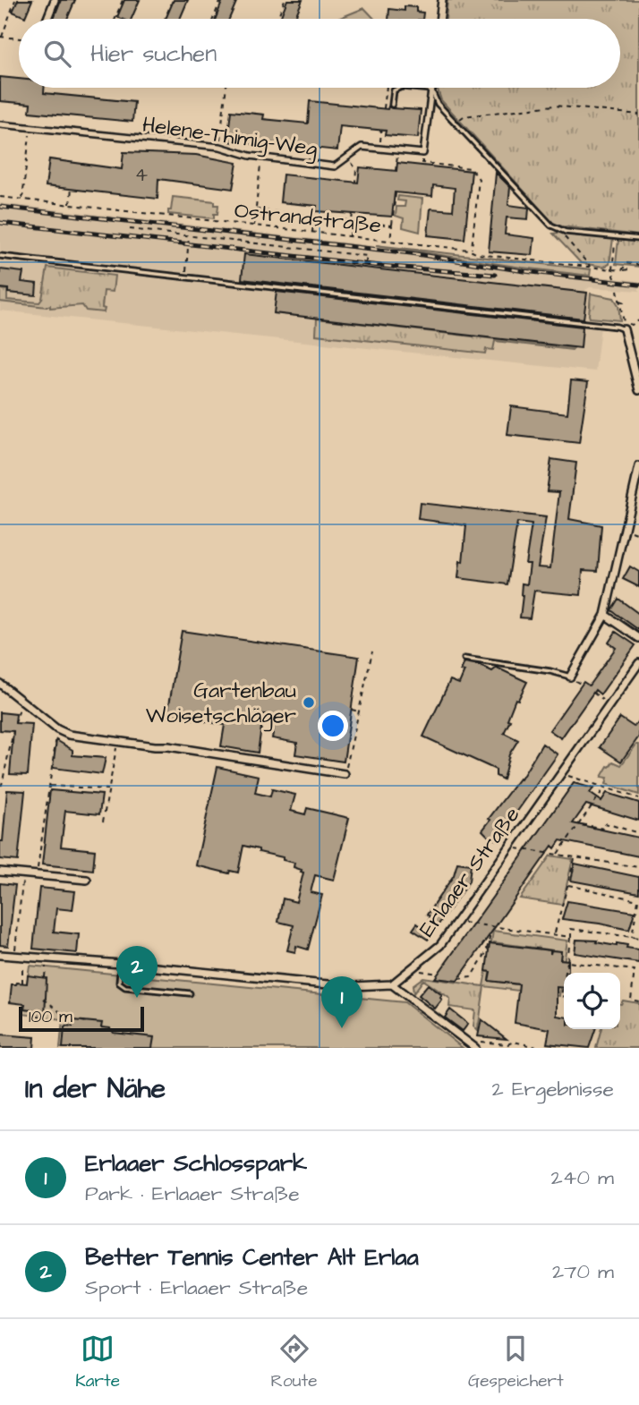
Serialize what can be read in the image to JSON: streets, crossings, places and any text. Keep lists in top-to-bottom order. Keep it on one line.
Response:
{"streets":{"street":["Helene-Thimig-Weg","Erlaaer Straße"],"path":["Ostrandstraße"]},"places":["Gartenbau Woisetschläger"],"house_numbers":["4"],"scale_bar":"100 m","page":{"search":"Hier suchen","pins":["2","1"],"scale":"100 m","heading":["In der Nähe","2 Ergebnisse"],"list":[{"mark":"1","name":"Erlaaer Schlosspark","note":"Park · Erlaaer Straße","value":"240 m"},{"mark":"2","name":"Better Tennis Center Alt Erlaa","note":"Sport · Erlaaer Straße","value":"270 m"}],"nav":["Karte","Route","Gespeichert"]}}
